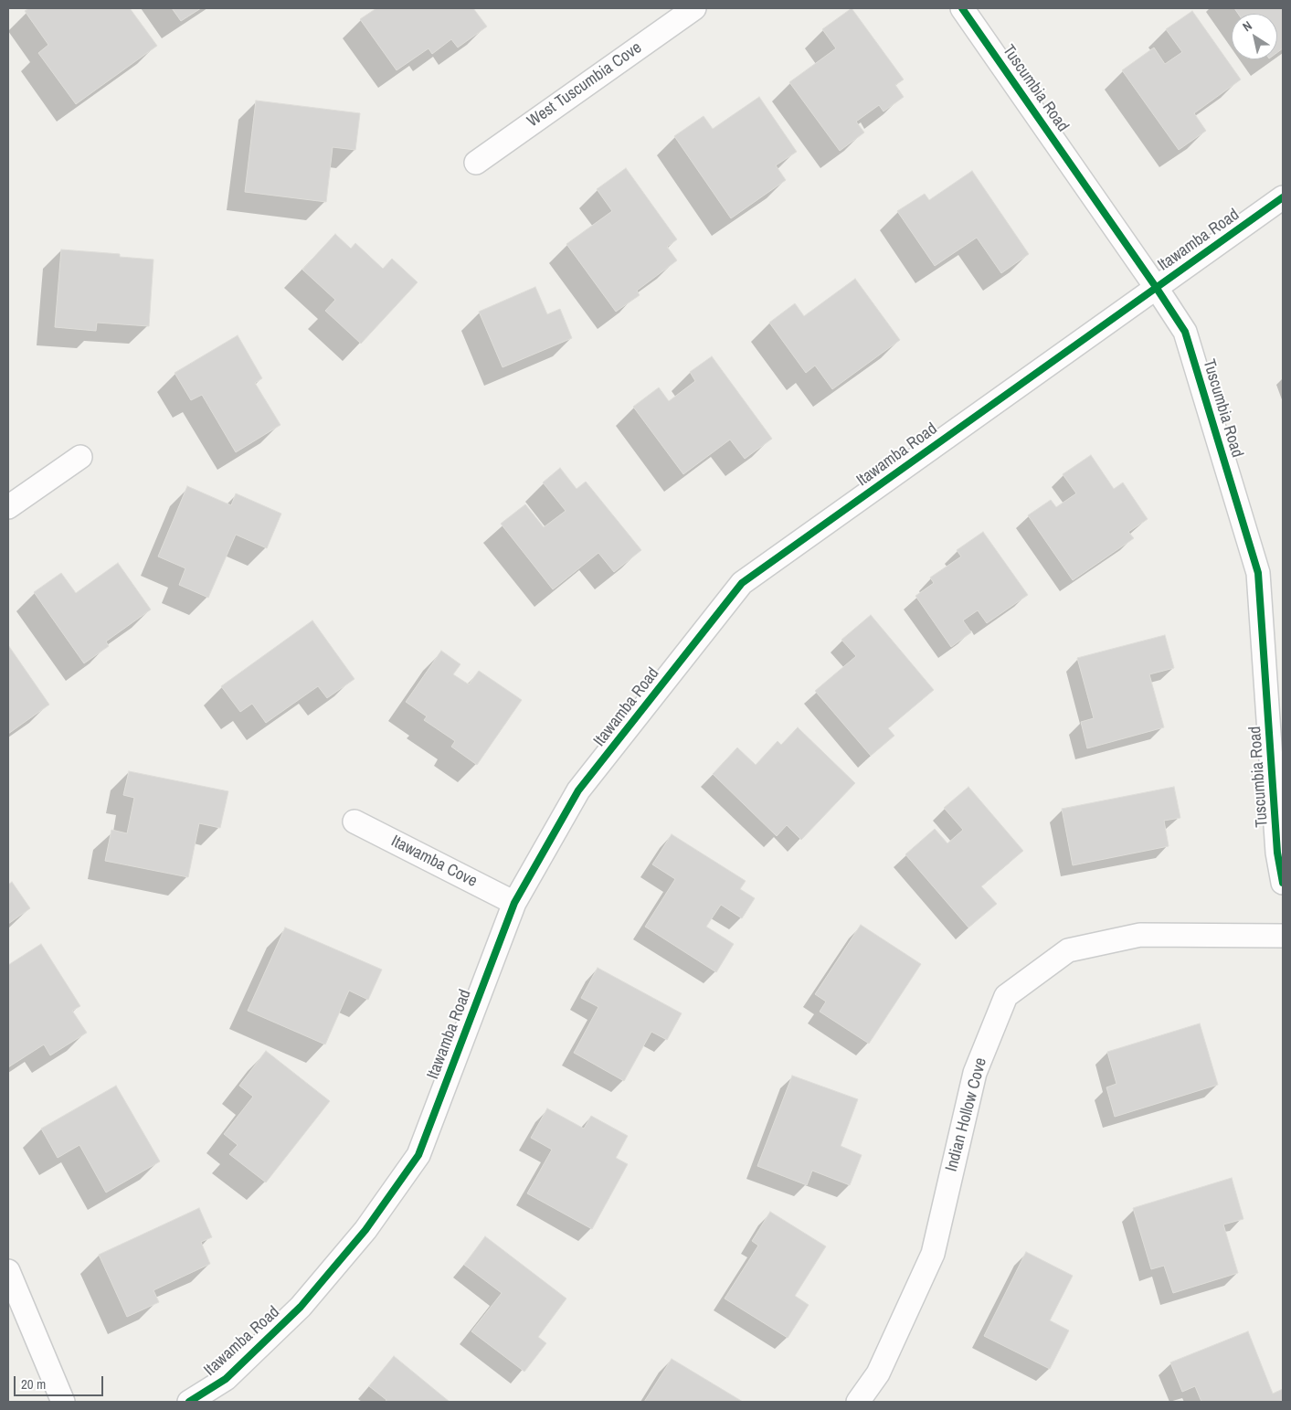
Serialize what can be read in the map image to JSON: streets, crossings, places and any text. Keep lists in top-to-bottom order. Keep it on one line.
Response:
{"streets":{"street":["West Tuscumbia Cove","Tuscumbia Road","Itawamba Road","Itawamba Cove","Indian Hollow Cove"]},"crossings":[["Tuscumbia Road","Itawamba Road"],["Itawamba Road","Itawamba Cove"]],"scale_bar":"20 m","north":"top left"}
